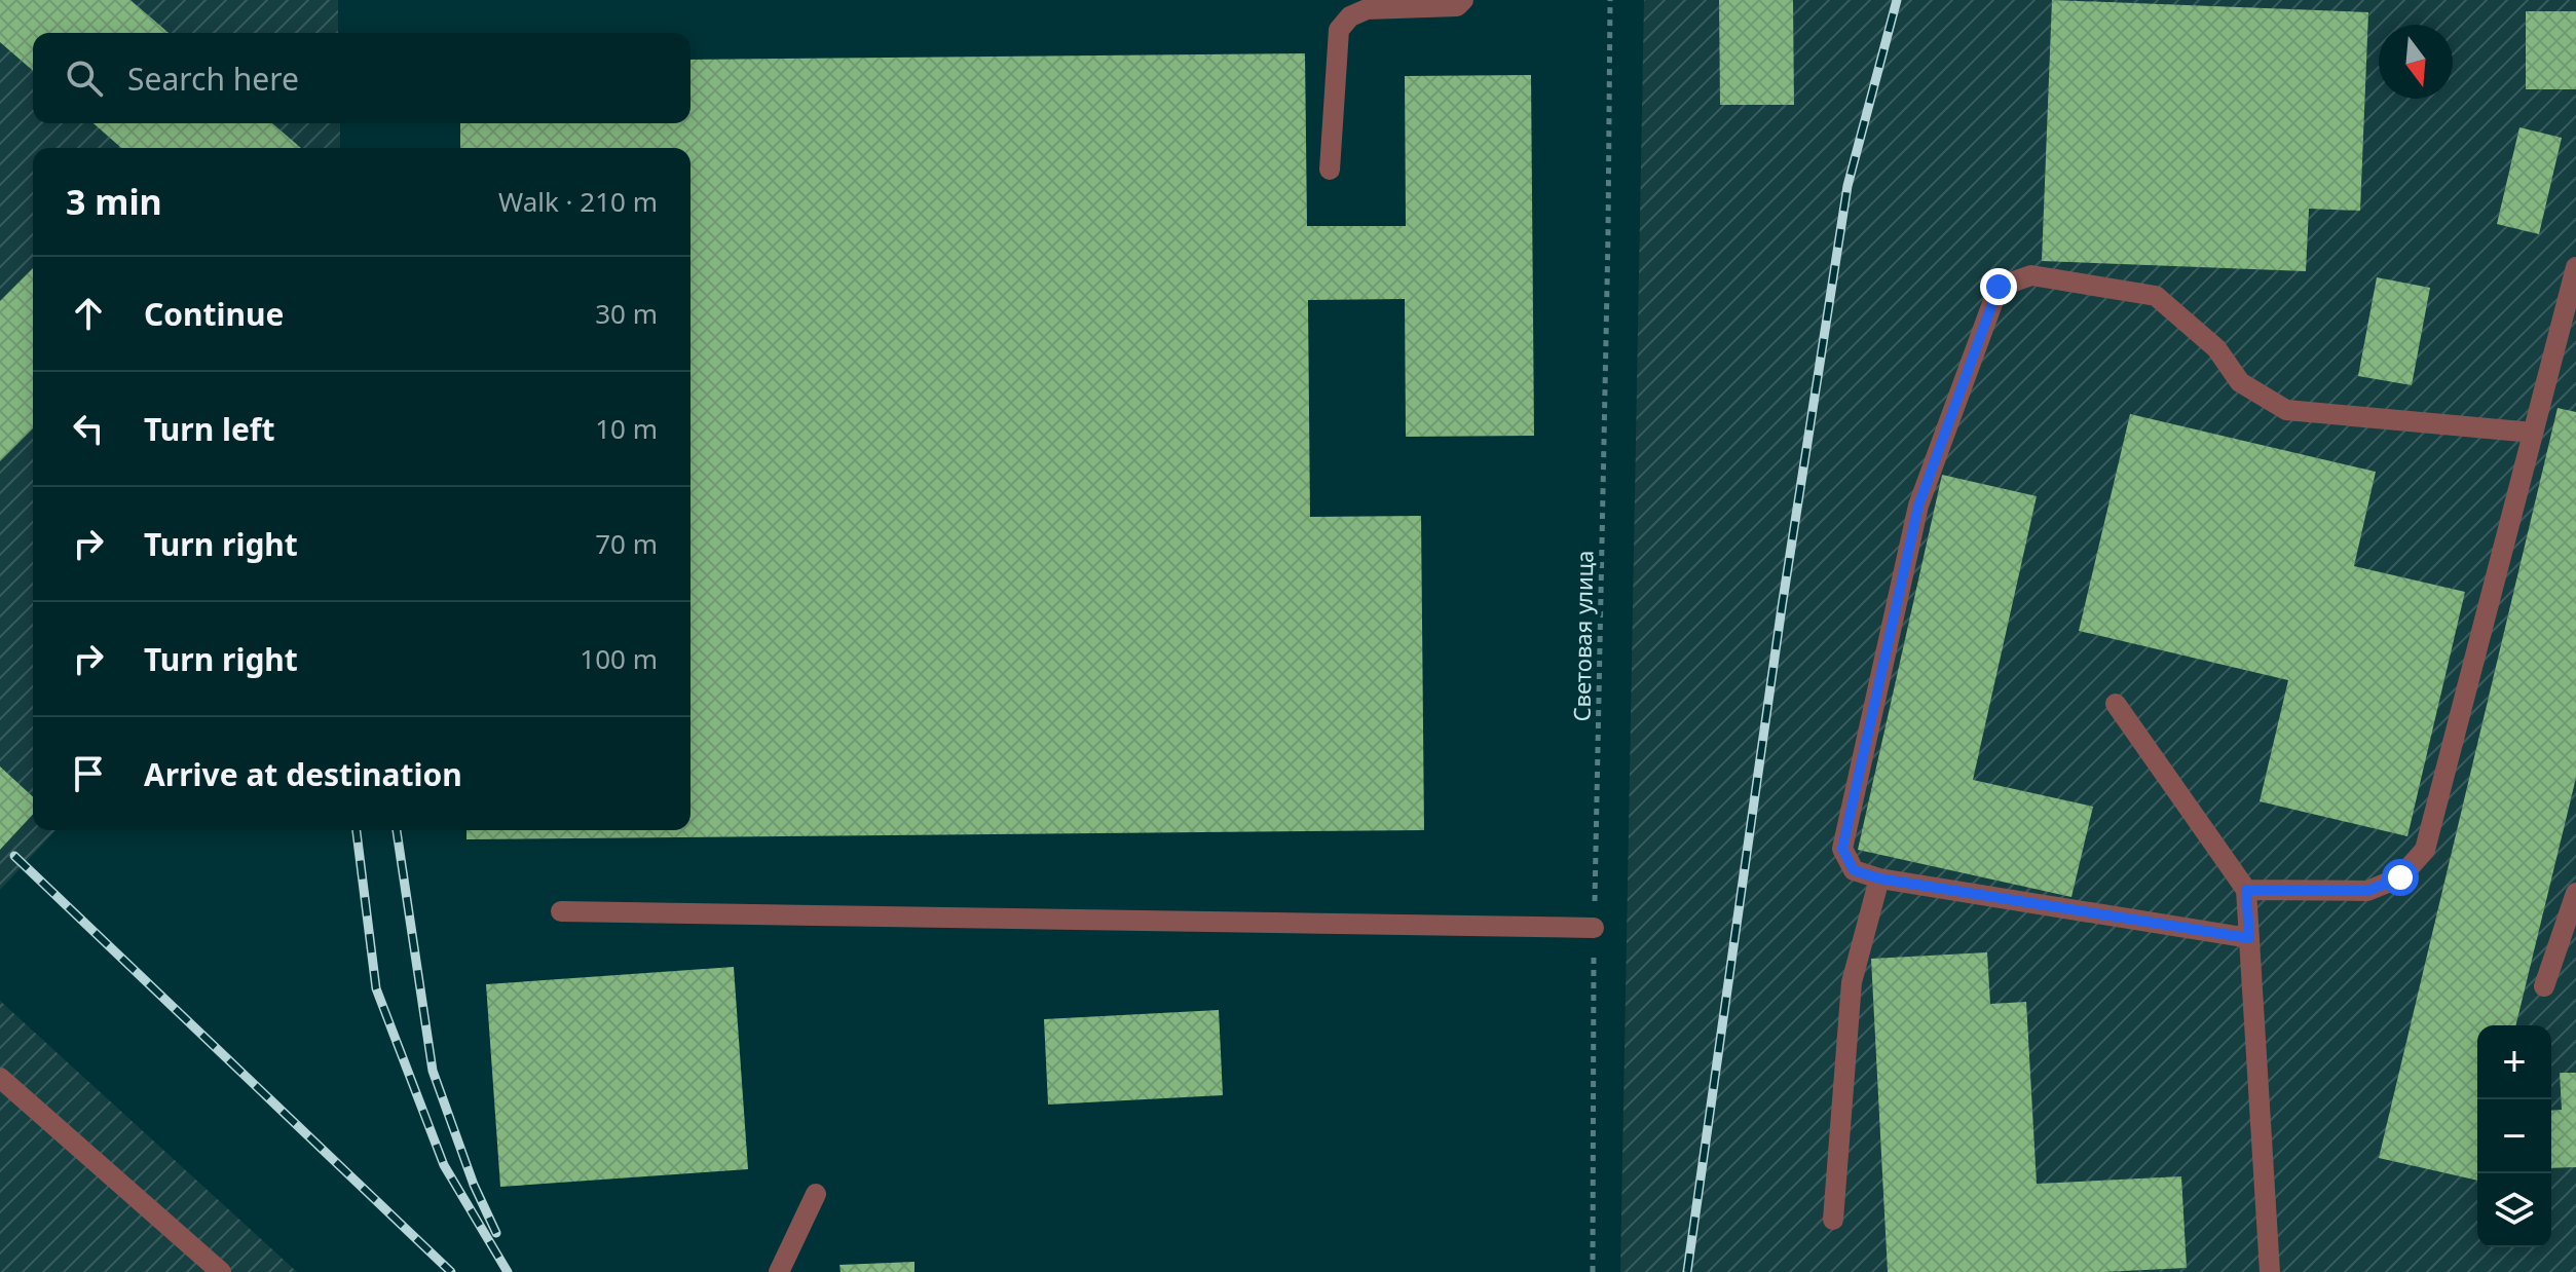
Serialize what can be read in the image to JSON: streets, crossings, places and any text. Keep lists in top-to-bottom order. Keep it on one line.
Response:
{"streets":{"path":["Световая улица"]},"north":"bottom","page":{"search":"Search here","heading":["3 min","Walk · 210 m"],"list":[["Continue","30 m"],["Turn left","10 m"],["Turn right","70 m"],["Turn right","100 m"],"Arrive at destination"],"map_buttons":["+","−"]}}
